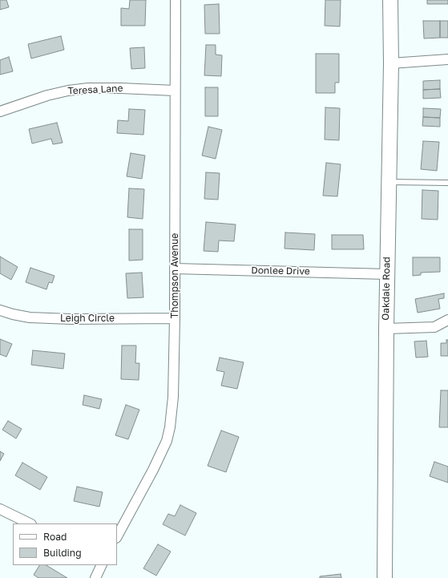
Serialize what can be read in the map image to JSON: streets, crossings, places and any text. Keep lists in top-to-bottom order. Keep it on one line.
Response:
{"streets":{"main road":["Oakdale Road"],"street":["Teresa Lane","Donlee Drive","Thompson Avenue","Leigh Circle"]},"crossings":[["Teresa Lane","Thompson Avenue"],["Donlee Drive","Thompson Avenue"],["Donlee Drive","Oakdale Road"],["Thompson Avenue","Leigh Circle"]],"legend":["Road","Building"]}
